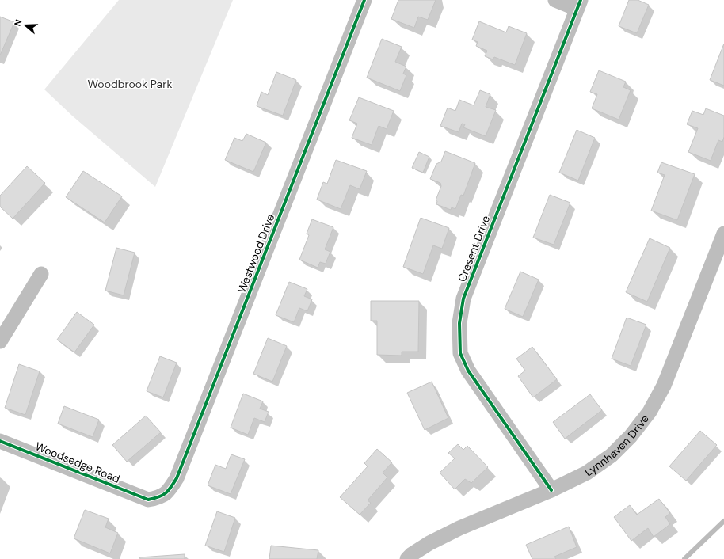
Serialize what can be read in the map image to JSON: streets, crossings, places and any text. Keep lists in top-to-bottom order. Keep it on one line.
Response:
{"streets":{"street":["Cresent Drive","Westwood Drive","Lynnhaven Drive","Woodsedge Road"]},"crossings":[["Cresent Drive","Lynnhaven Drive"],["Westwood Drive","Woodsedge Road"]],"parks":["Woodbrook Park"],"north":"left"}
